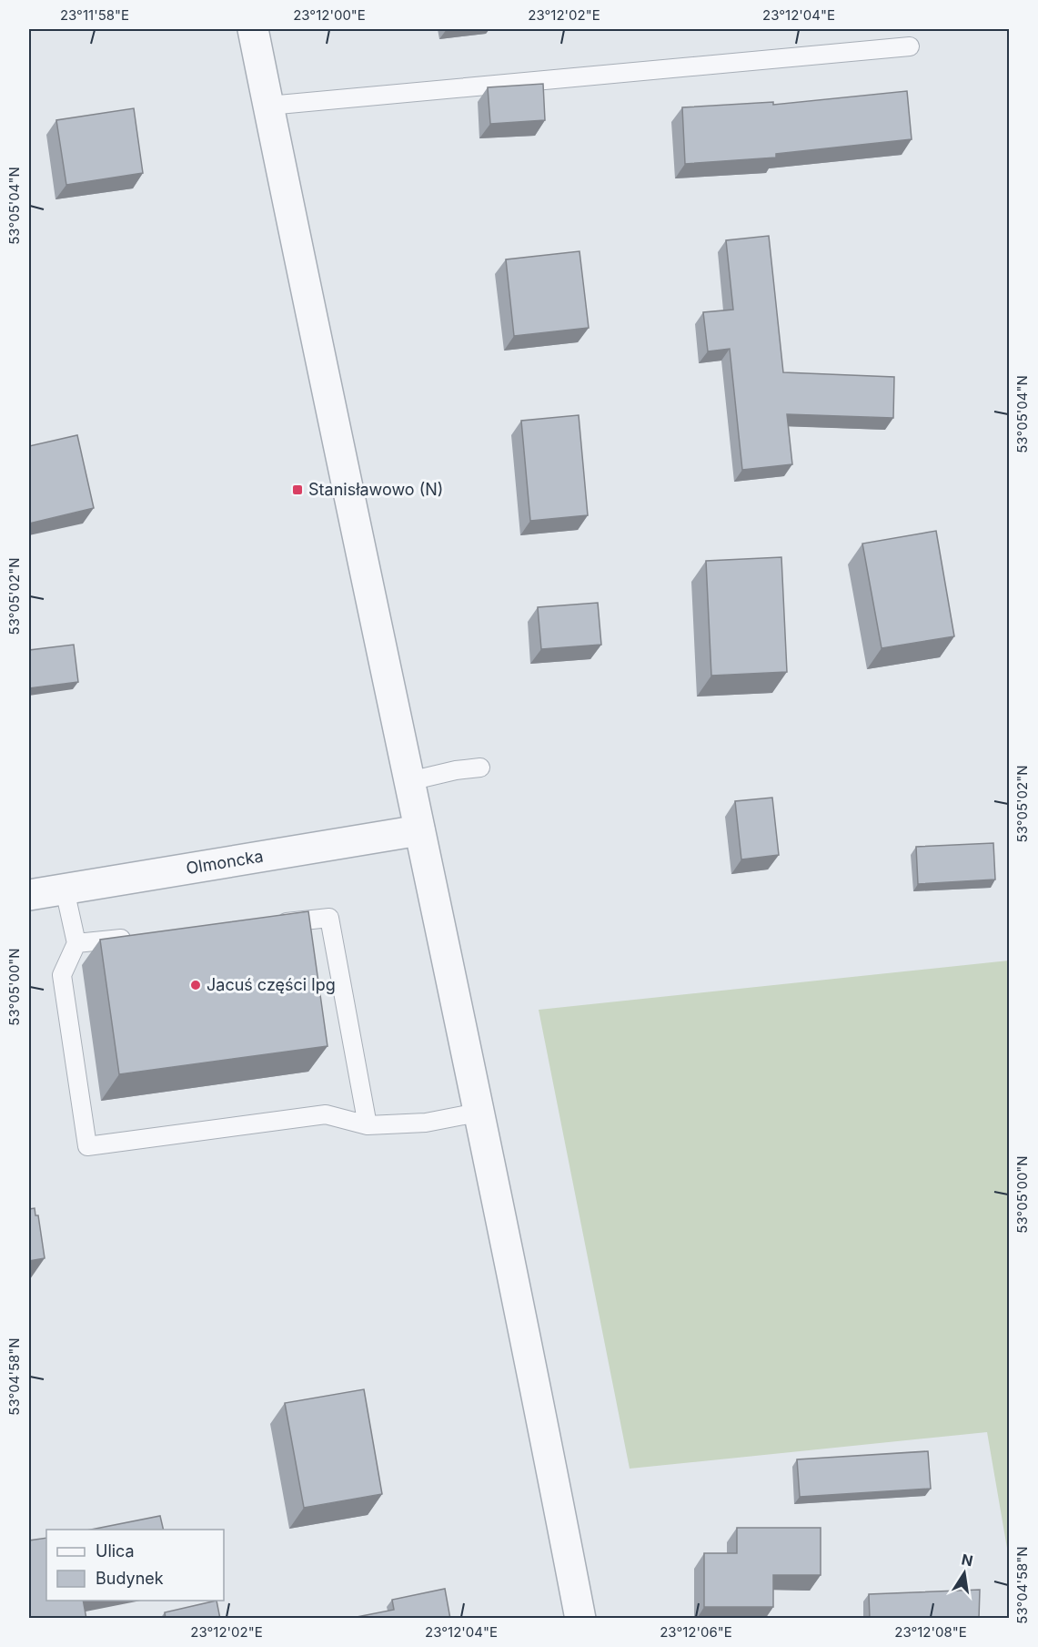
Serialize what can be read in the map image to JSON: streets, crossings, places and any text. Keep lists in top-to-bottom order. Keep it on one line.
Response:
{"streets":{"street":["Olmoncka"]},"places":{"transit":["Stanisławowo (N)"],"other":["Jacuś części lpg"]},"legend":["Ulica","Budynek"],"north":"top","coordinates":["23°11'58\"E","23°12'00\"E","23°12'02\"E","23°12'04\"E","53°05'04\"N","53°05'02\"N","53°05'00\"N","53°04'58\"N","23°12'06\"E","23°12'08\"E"]}
